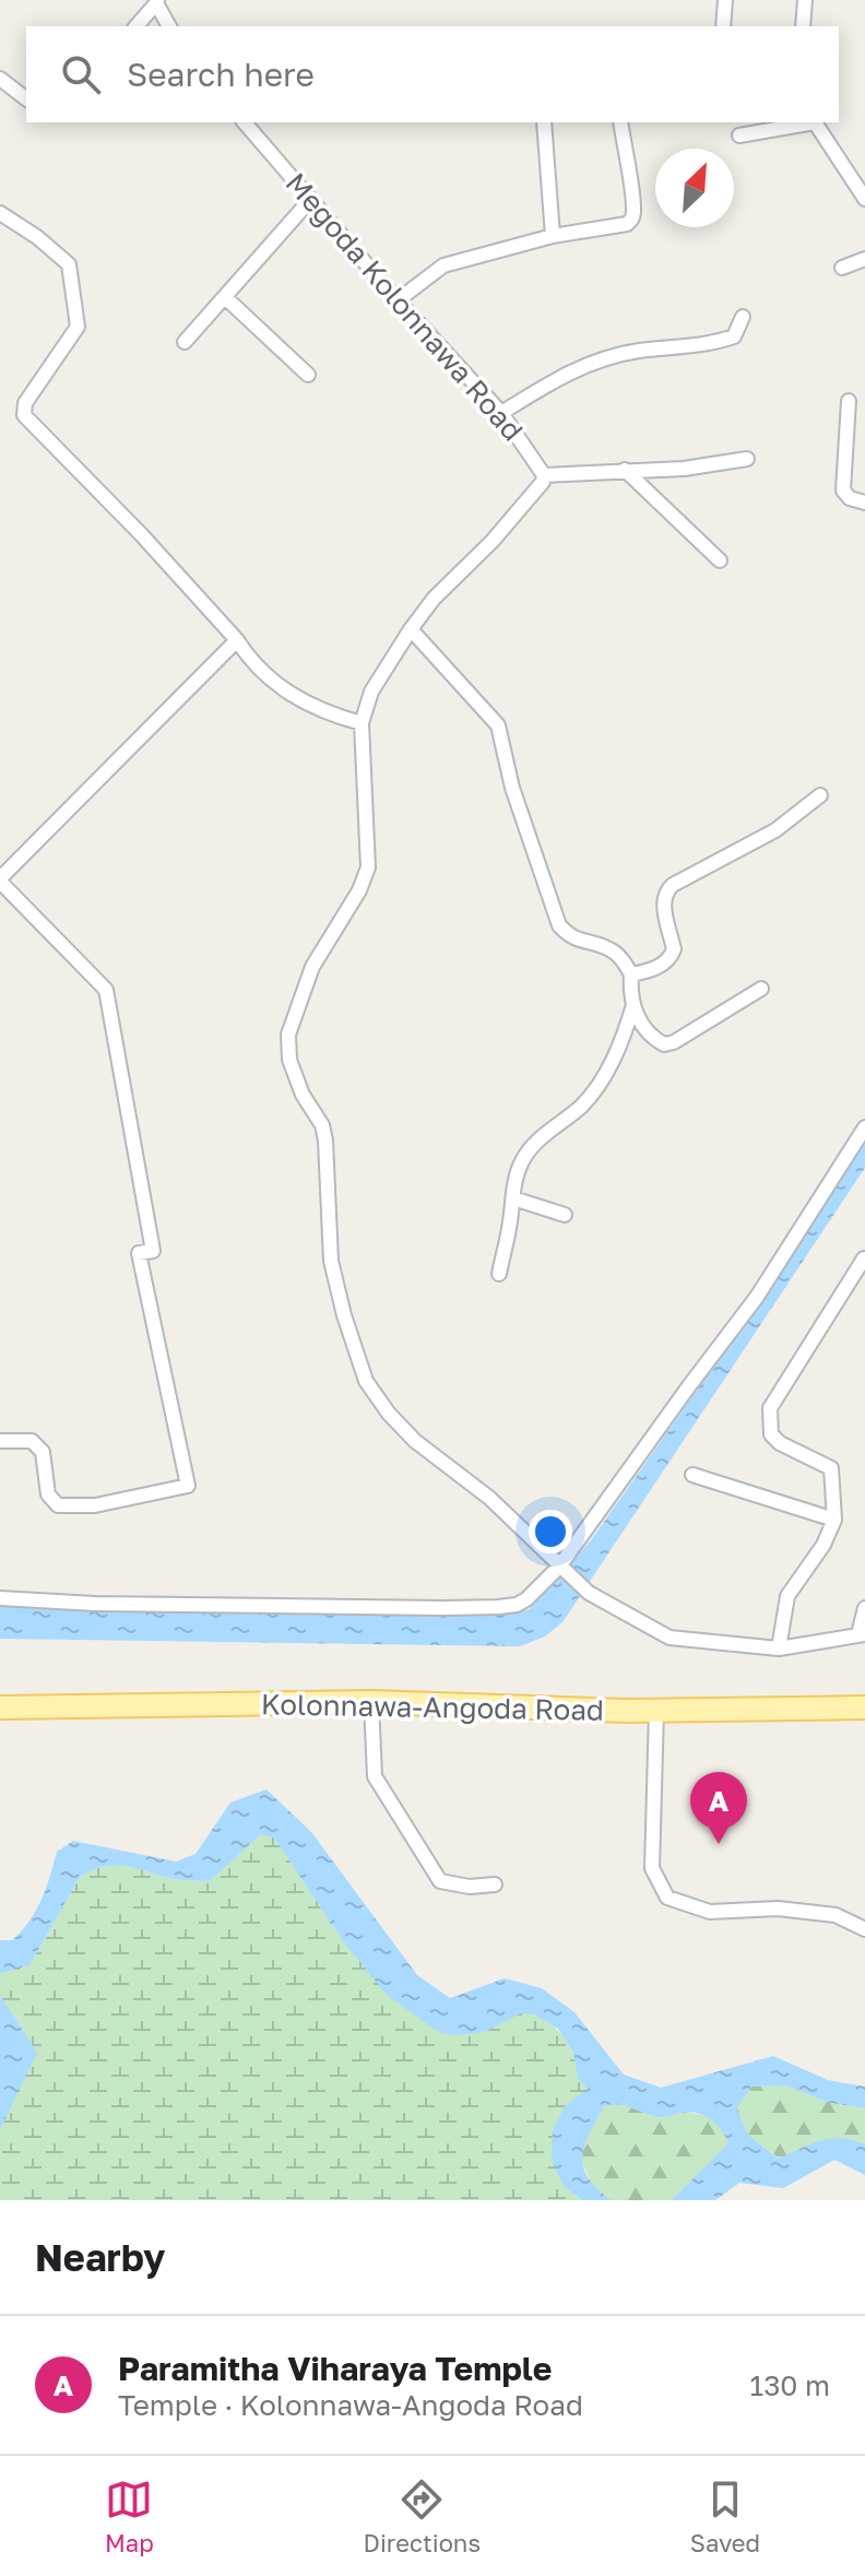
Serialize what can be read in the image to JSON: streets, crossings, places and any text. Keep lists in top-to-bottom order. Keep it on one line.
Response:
{"streets":{"main road":["Kolonnawa-Angoda Road"],"street":["Megoda Kolonnawa Road"]},"north":"top right","page":{"search":"Search here","pins":"A","heading":"Nearby","list":[{"mark":"A","name":"Paramitha Viharaya Temple","note":"Temple · Kolonnawa-Angoda Road","value":"130 m"}],"nav":["Map","Directions","Saved"]}}
